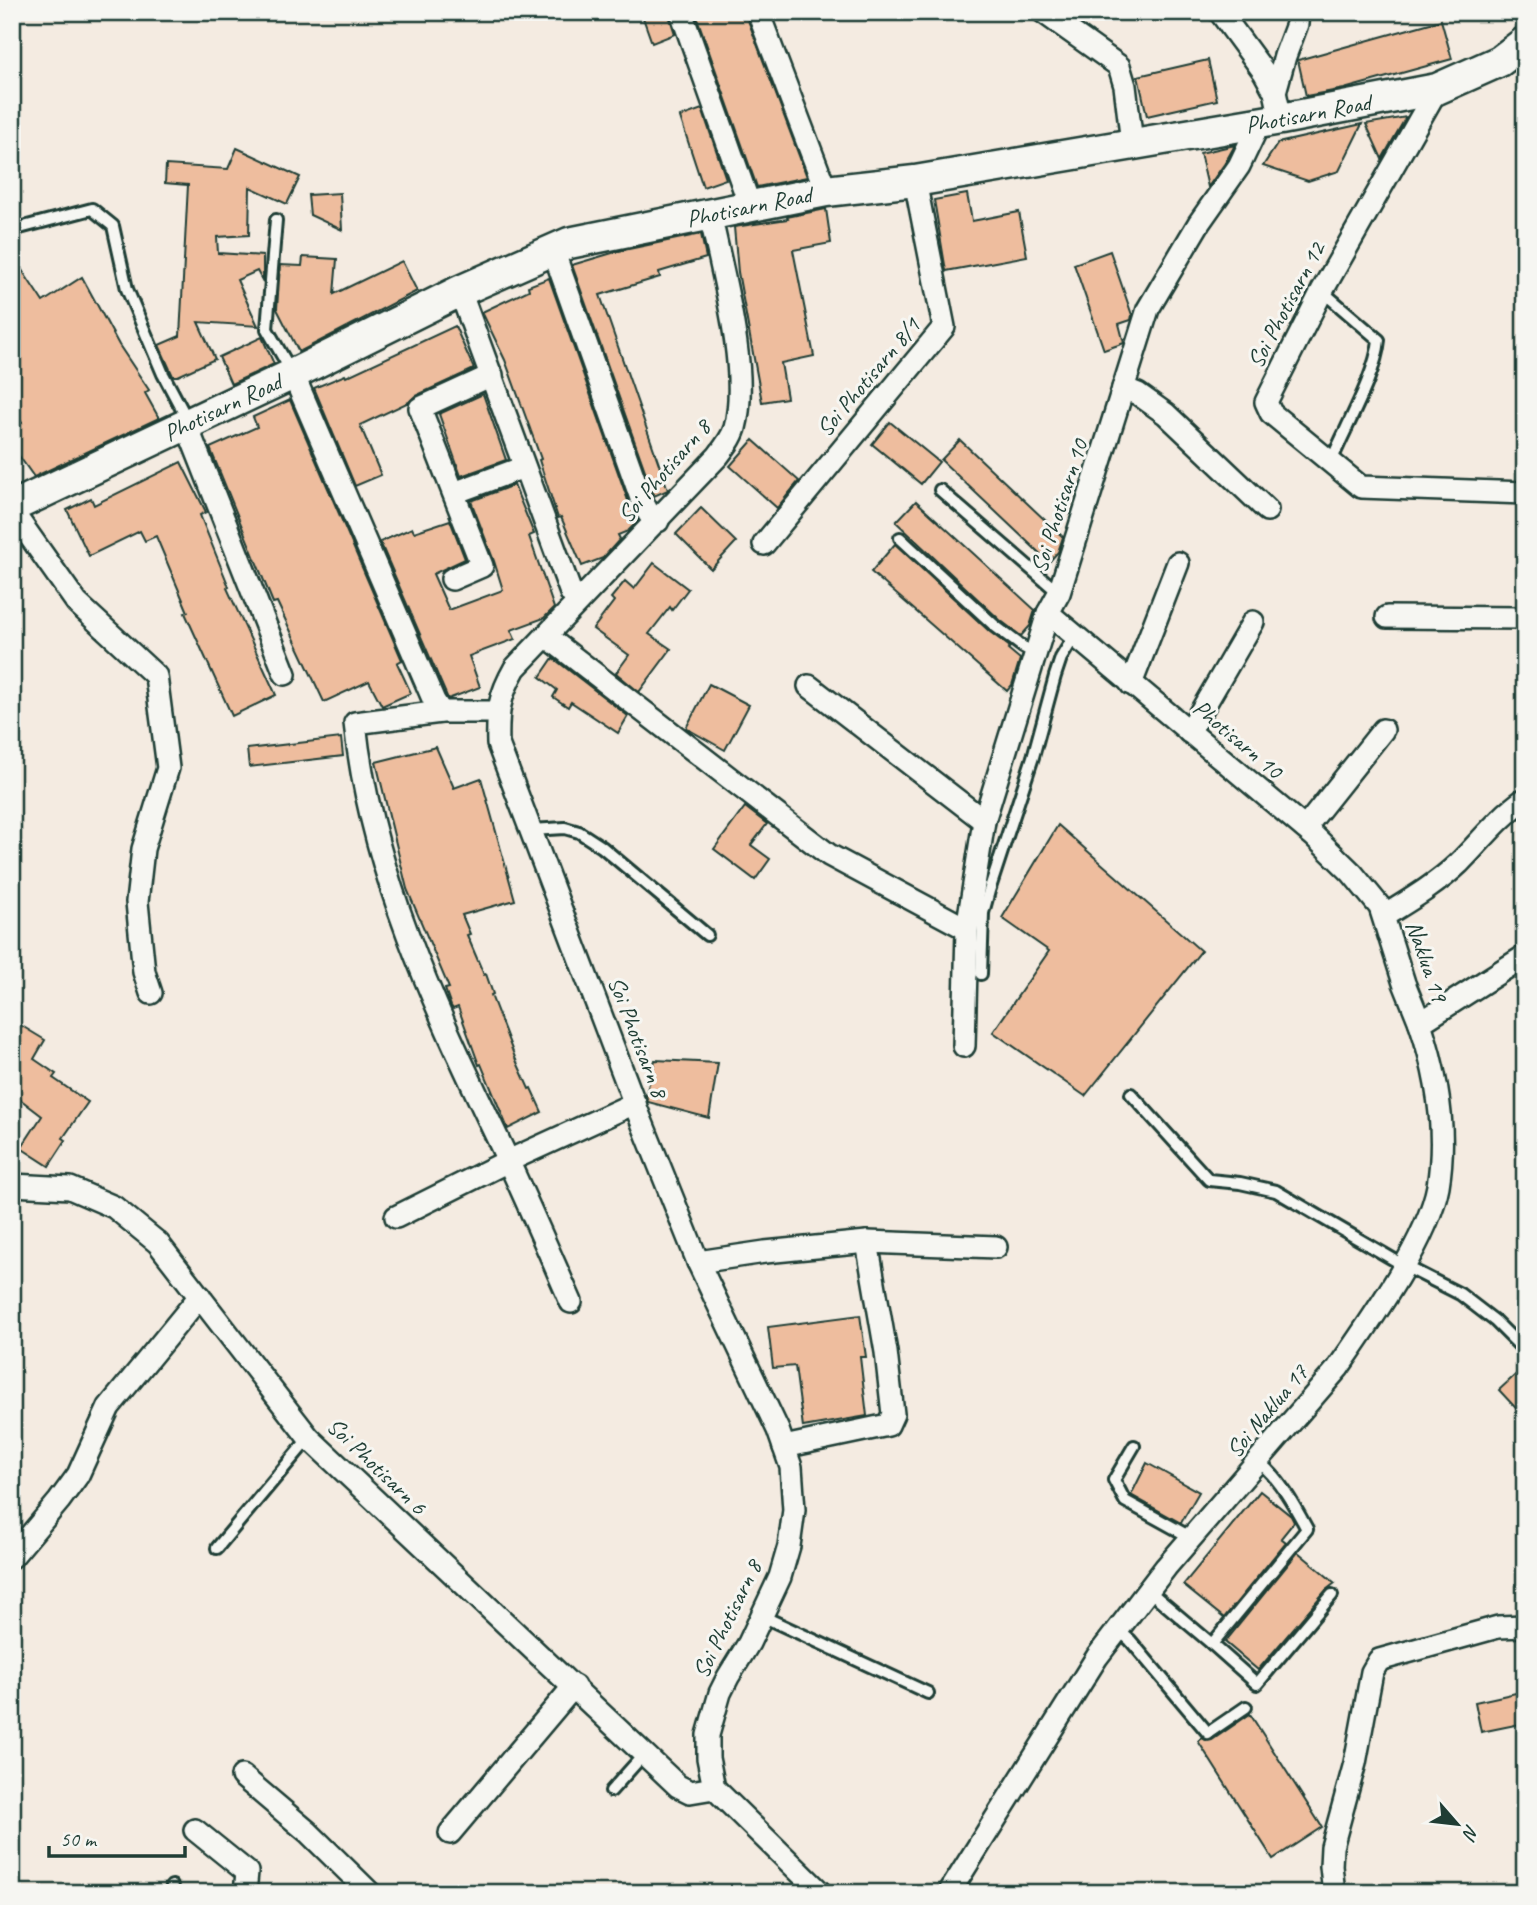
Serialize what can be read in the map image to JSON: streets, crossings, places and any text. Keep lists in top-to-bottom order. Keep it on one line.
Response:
{"streets":{"street":["Photisarn Road","Soi Photisarn 12","Soi Photisarn 8/1","Soi Photisarn 8","Soi Photisarn 10","Photisarn 10","Naklua 19","Soi Naklua 17","Soi Photisarn 6"]},"crossings":[["Photisarn Road","Soi Photisarn 12"],["Photisarn Road","Soi Photisarn 8/1"],["Photisarn Road","Soi Photisarn 8"],["Photisarn Road","Soi Photisarn 10"],["Soi Photisarn 8","Soi Photisarn 6"],["Soi Photisarn 10","Photisarn 10"],["Photisarn 10","Naklua 19"],["Naklua 19","Soi Naklua 17"]],"scale_bar":"50 m","north":"bottom right"}
